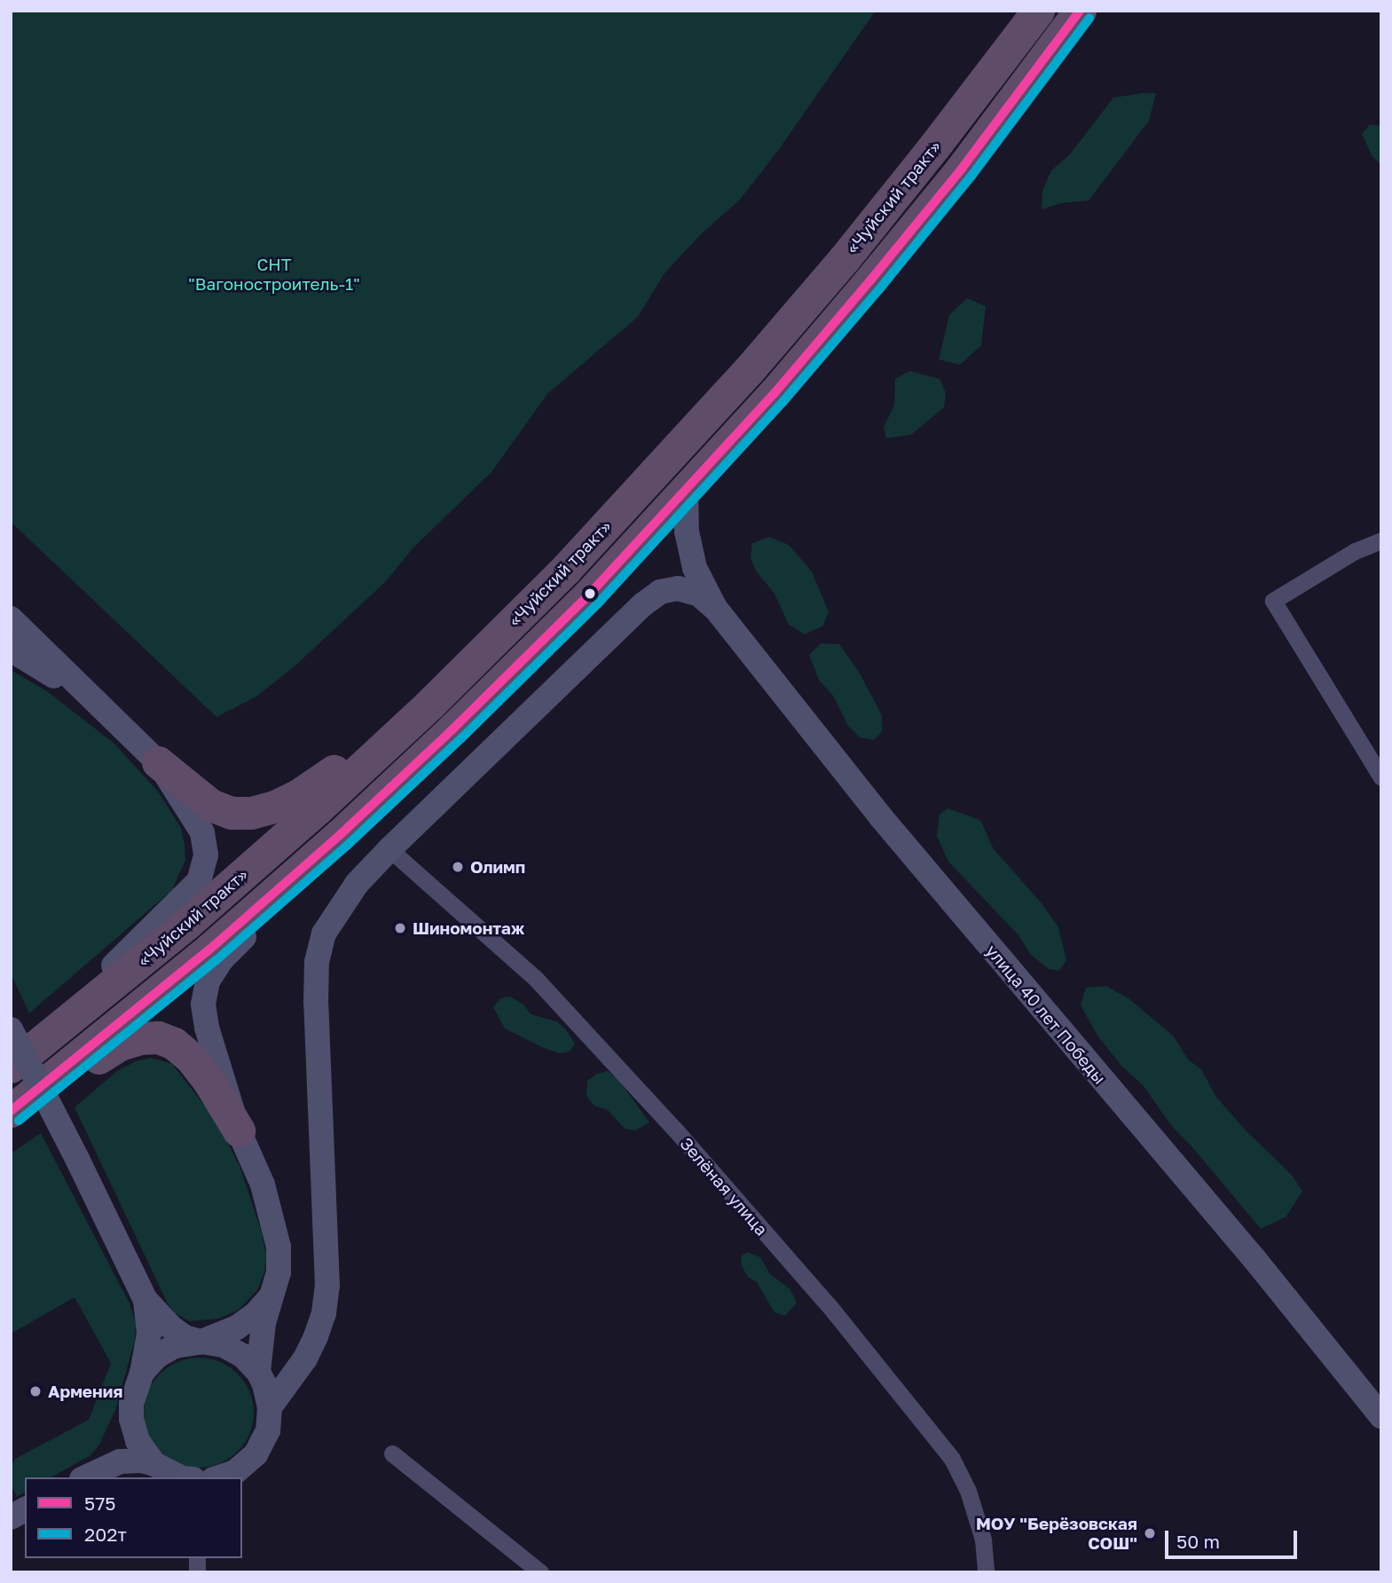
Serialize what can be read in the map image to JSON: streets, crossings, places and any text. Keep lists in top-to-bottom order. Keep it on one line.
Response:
{"streets":{"highway":["«Чуйский тракт»"],"street":["улица 40 лет Победы","Зелёная улица"]},"parks":["СНТ \"Вагоностроитель-1\""],"places":["Олимп","Шиномонтаж","Армения","МОУ \"Берёзовская СОШ\""],"lines":["transit line 575","transit line 202т"],"legend":["575","202т"],"scale_bar":"50 m"}
